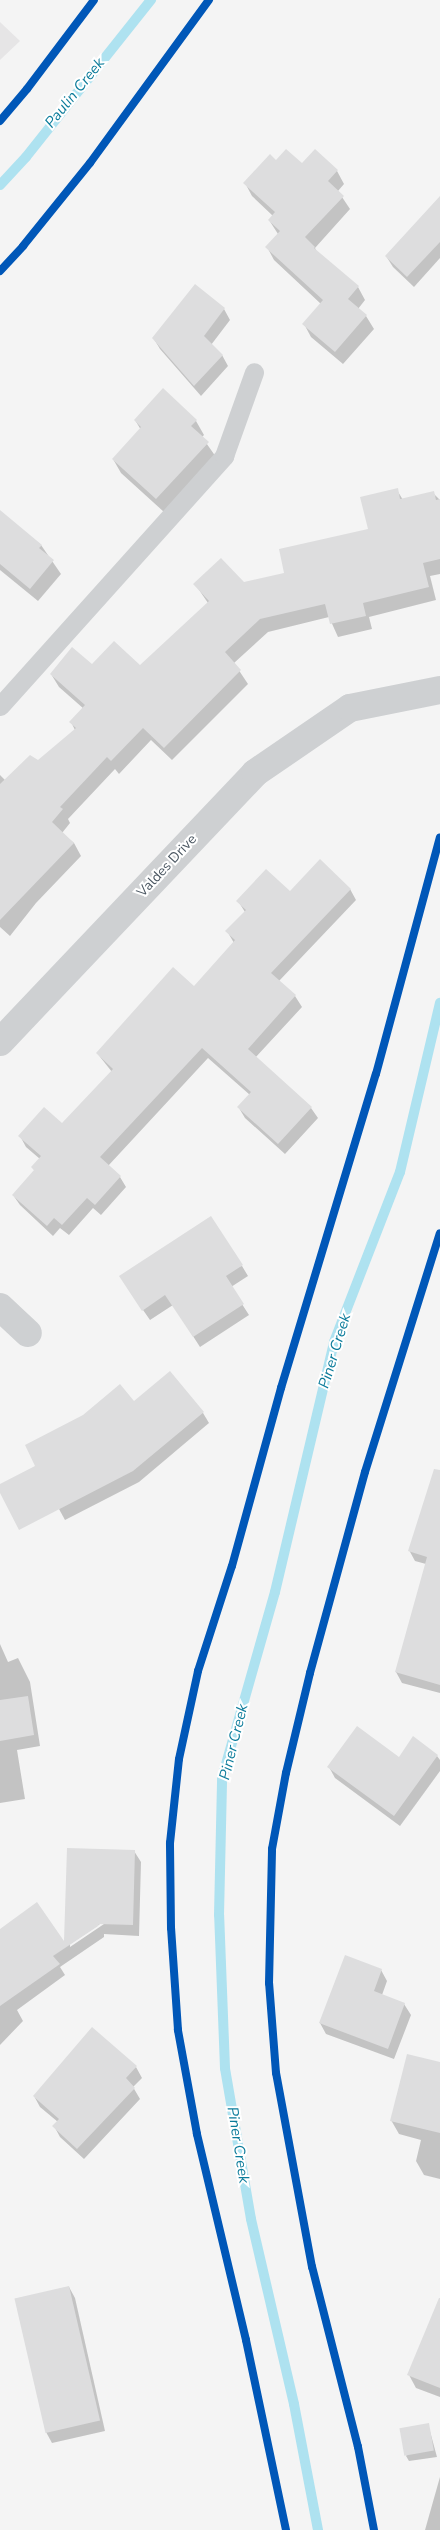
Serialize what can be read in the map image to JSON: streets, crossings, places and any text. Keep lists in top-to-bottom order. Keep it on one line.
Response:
{"streets":{"street":["Valdes Drive"]},"water":["Paulin Creek","Piner Creek"]}
